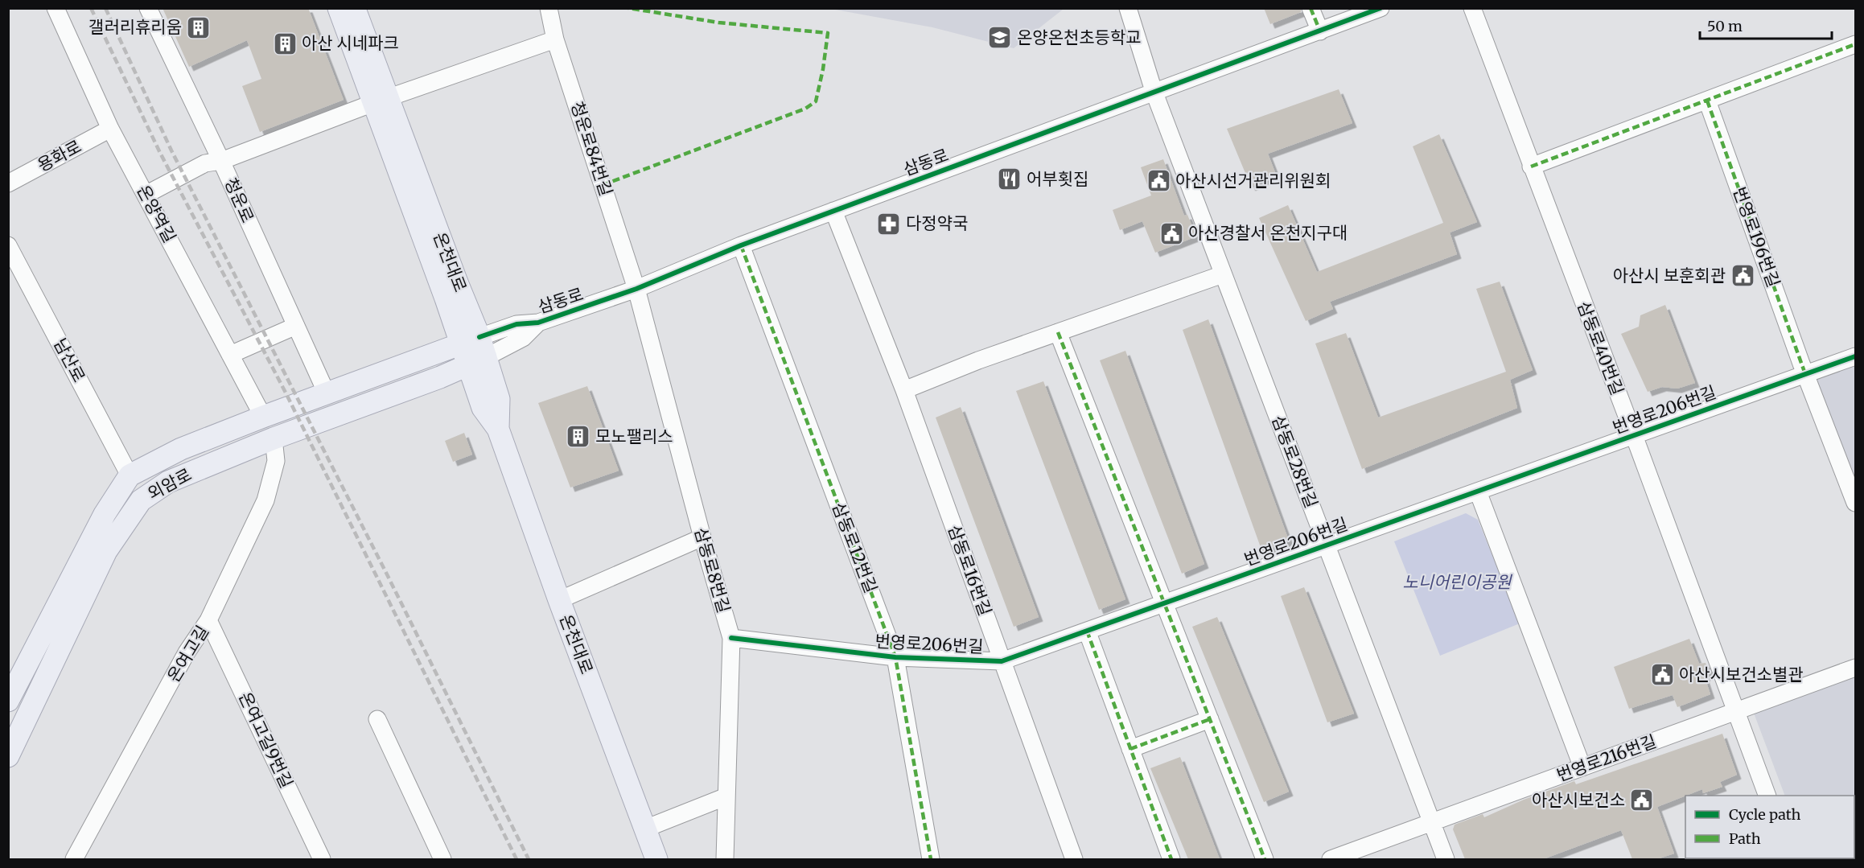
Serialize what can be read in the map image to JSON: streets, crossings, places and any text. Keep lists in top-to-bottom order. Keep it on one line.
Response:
{"streets":{"main road":["온천대로","외암로"],"street":["청운로84번길","용화로","삼동로","청운로","온양역길","번영로196번길","삼동로40번길","남산로","번영로206번길","삼동로28번길","삼동로12번길","삼동로8번길","삼동로16번길","온여고길","온여고길9번길","번영로216번길"]},"crossings":[["청운로84번길","삼동로"],["청운로84번길","삼동로8번길"],["용화로","온양역길"],["삼동로","온천대로"],["삼동로","삼동로28번길"],["삼동로","외암로"],["삼동로","삼동로12번길"],["삼동로","삼동로8번길"],["삼동로","삼동로16번길"],["청운로","외암로"],["온양역길","외암로"],["번영로196번길","번영로206번길"],["온천대로","외암로"],["삼동로40번길","번영로206번길"],["삼동로40번길","번영로216번길"],["남산로","외암로"],["번영로206번길","삼동로28번길"],["번영로206번길","삼동로12번길"],["번영로206번길","삼동로8번길"],["번영로206번길","삼동로16번길"],["삼동로28번길","번영로216번길"],["외암로","온여고길"],["온여고길","온여고길9번길"]],"parks":["노니어린이공원"],"places":{"building":["갤러리휴리움","아산 시네파크","모노팰리스"],"school or university":["온양온천초등학교"],"restaurant":["어부횟집"],"public building":["아산시선거관리위원회","아산경찰서 온천지구대","아산시 보훈회관","아산시보건소별관","아산시보건소"],"pharmacy":["다정약국"]},"legend":["Cycle path","Path"],"scale_bar":"50 m"}
